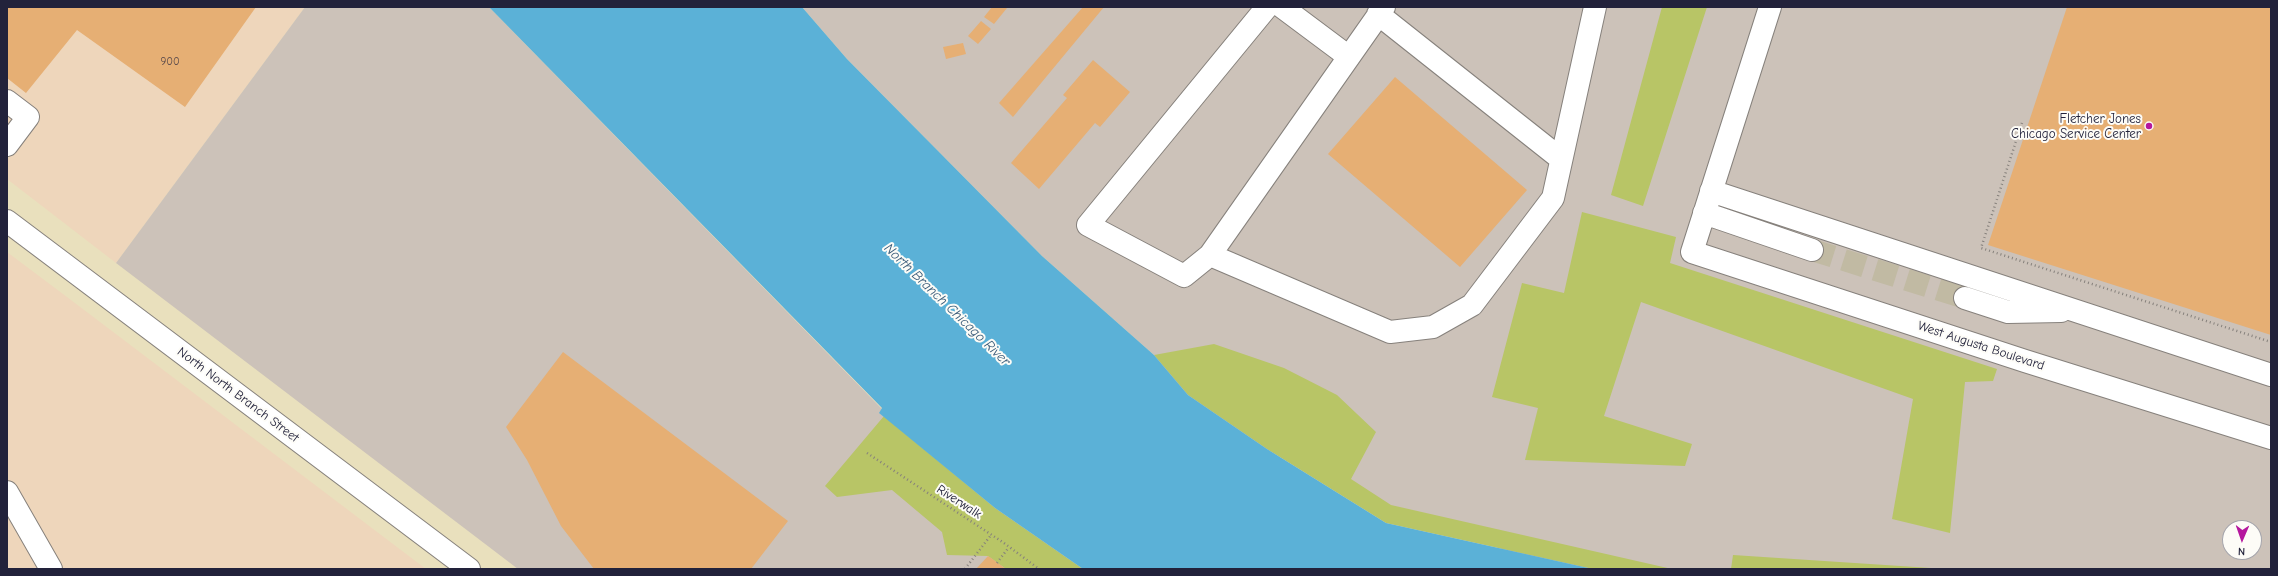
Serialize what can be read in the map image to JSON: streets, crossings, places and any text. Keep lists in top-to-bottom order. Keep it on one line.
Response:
{"streets":{"street":["West Augusta Boulevard","North North Branch Street"],"path":["Riverwalk"]},"water":["North Branch Chicago River"],"places":["Fletcher Jones Chicago Service Center"],"house_numbers":["900"],"north":"bottom"}
